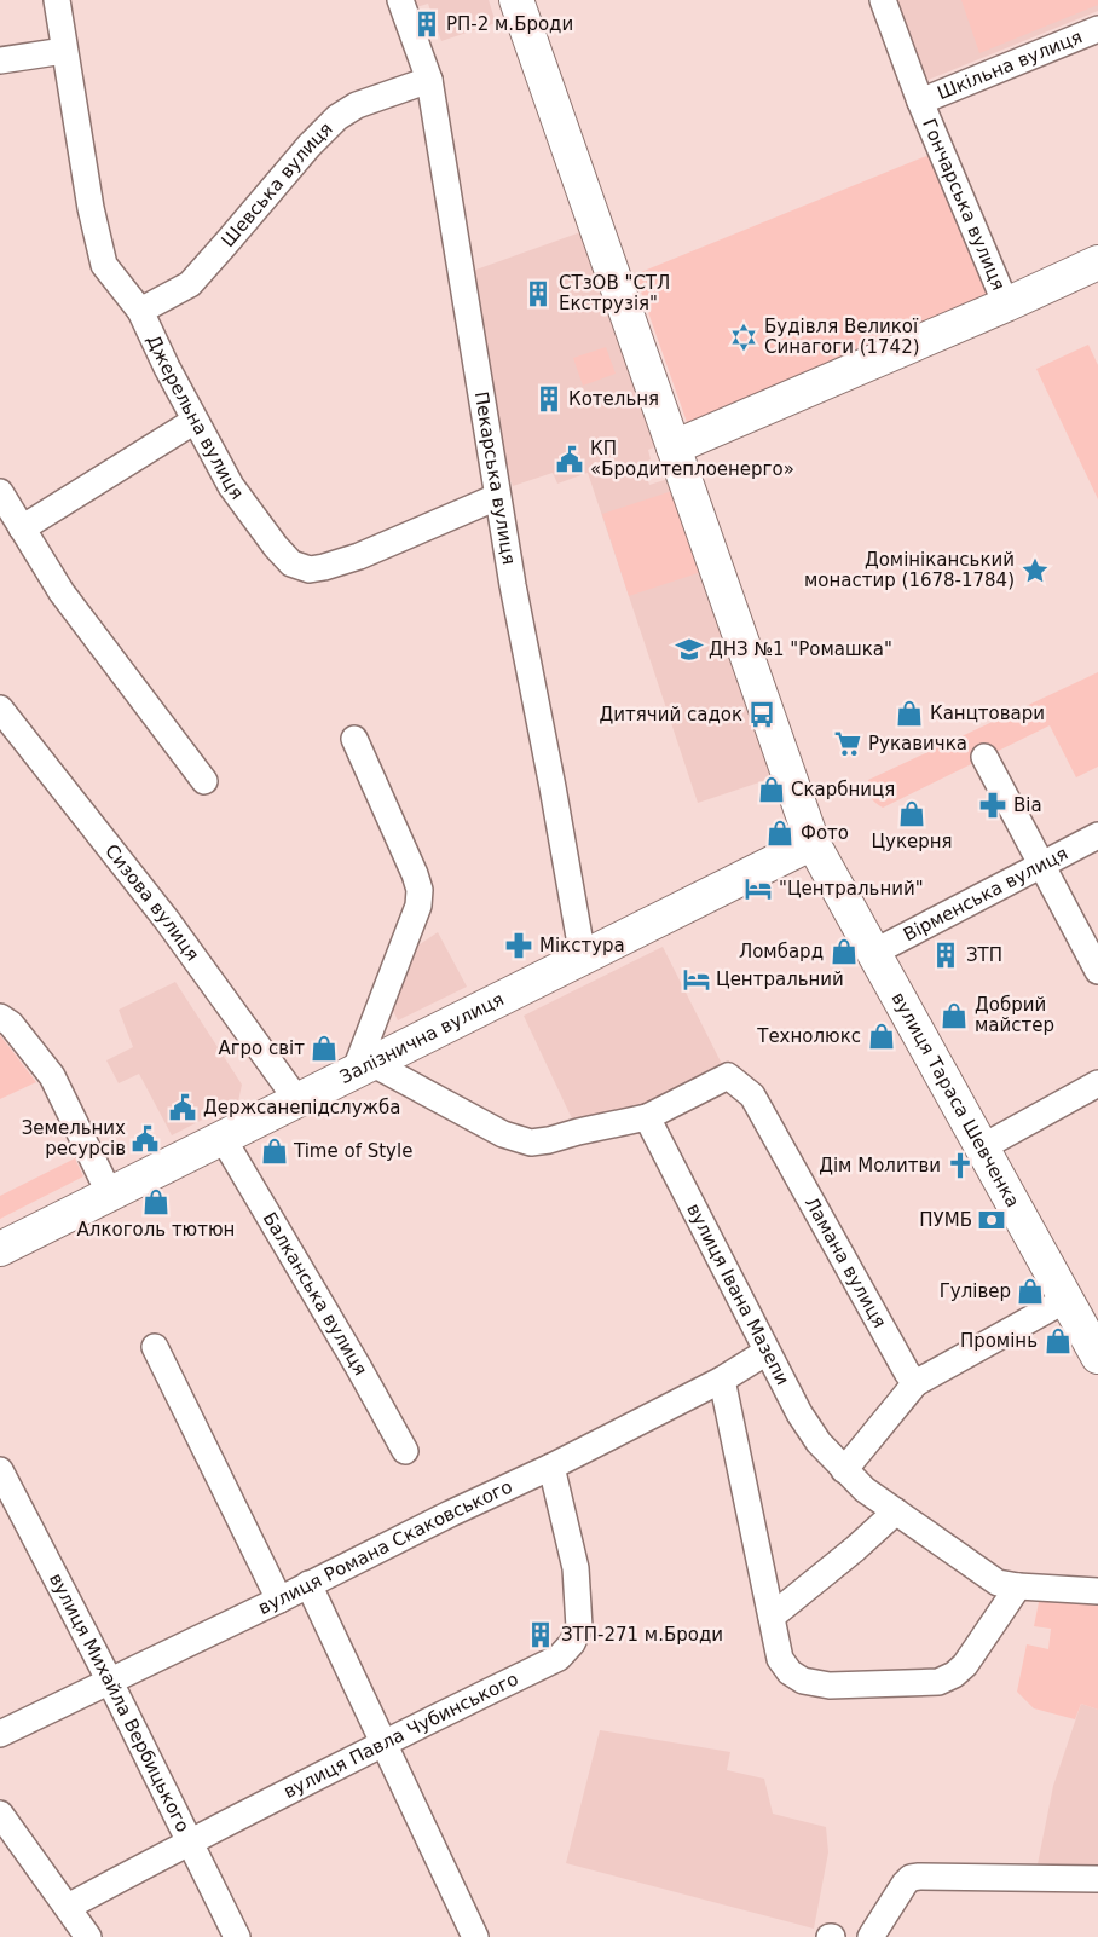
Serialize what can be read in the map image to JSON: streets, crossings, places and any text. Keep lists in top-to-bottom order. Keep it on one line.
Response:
{"streets":{"main road":["Гончарська вулиця","Залізнична вулиця","вулиця Тараса Шевченка"],"street":["Шкільна вулиця","Шевська вулиця","Джерельна вулиця","Пекарська вулиця","Вірменська вулиця","Сизова вулиця","Ламана вулиця","Балканська вулиця","вулиця Івана Мазепи","вулиця Романа Скаковського","вулиця Михайла Вербицького","вулиця Павла Чубинського"]},"crossings":[["Шкільна вулиця","Гончарська вулиця"],["Шевська вулиця","Джерельна вулиця"],["Шевська вулиця","Пекарська вулиця"],["Гончарська вулиця","вулиця Тараса Шевченка"],["Джерельна вулиця","Пекарська вулиця"],["Пекарська вулиця","Залізнична вулиця"],["Вірменська вулиця","вулиця Тараса Шевченка"],["Сизова вулиця","Залізнична вулиця"],["Залізнична вулиця","вулиця Тараса Шевченка"],["Залізнична вулиця","Балканська вулиця"],["Ламана вулиця","вулиця Івана Мазепи"],["вулиця Івана Мазепи","вулиця Романа Скаковського"],["вулиця Романа Скаковського","вулиця Михайла Вербицького"],["вулиця Романа Скаковського","вулиця Павла Чубинського"],["вулиця Михайла Вербицького","вулиця Павла Чубинського"]],"places":{"building":["РП-2 м.Броди","СТзОВ \"СТЛ Екструзія\"","Котельня","ЗТП","ЗТП-271 м.Броди"],"synagogue":["Будівля Великої Синагоги (1742)"],"public building":["КП «Бродитеплоенерго»","Держсанепідслужба","Земельних ресурсів"],"place":["Домініканський монастир (1678-1784)"],"school or university":["ДНЗ №1 \"Ромашка\""],"shop":["Канцтовари","Скарбниця","Цукерня","Фото","Ломбард","Добрий майстер","Технолюкс","Агро світ","Time of Style","Алкоголь тютюн","Гулівер","Промінь"],"bus stop":["Дитячий садок"],"supermarket":["Рукавичка"],"pharmacy":["Віа","Мікстура"],"hotel":["\"Центральний\"","Центральний"],"church":["Дім Молитви"],"bank":["ПУМБ"]}}
